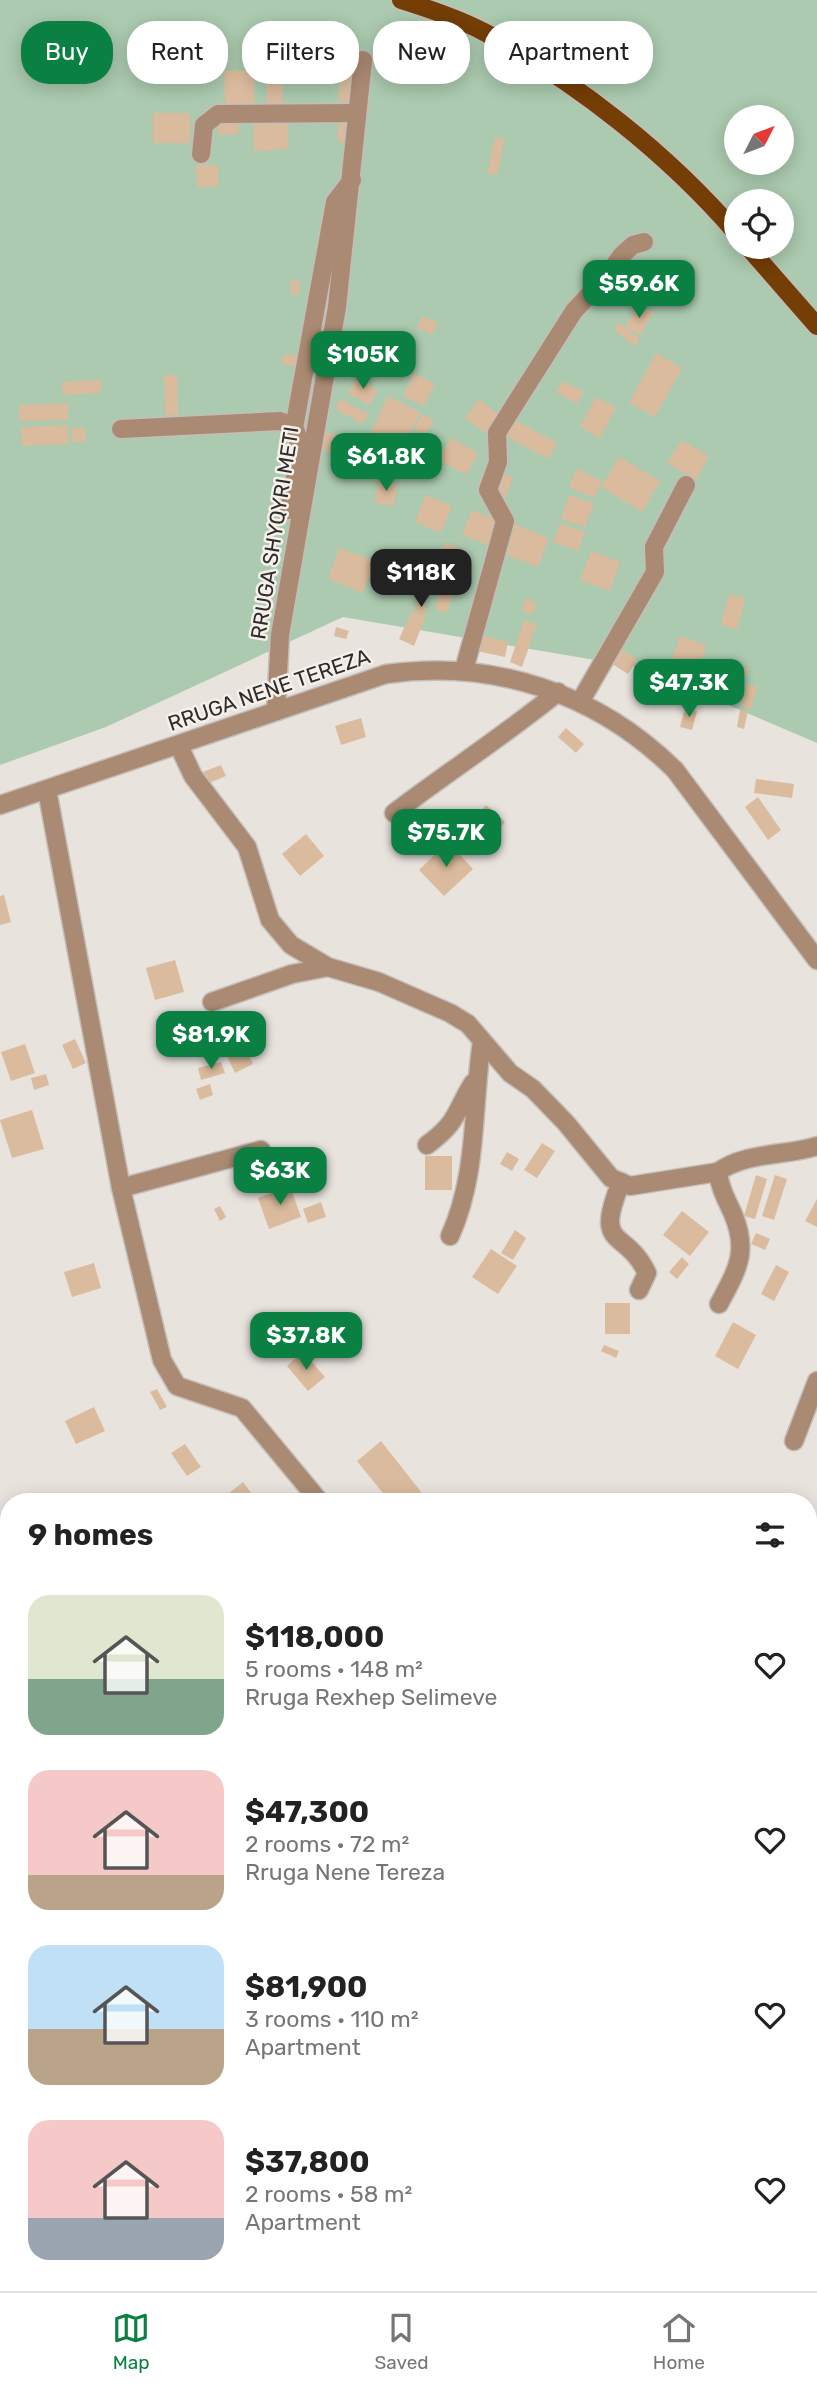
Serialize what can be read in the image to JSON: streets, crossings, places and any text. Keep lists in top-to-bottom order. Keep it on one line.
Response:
{"streets":{"street":["RRUGA SHYQYRI METI","RRUGA NENE TEREZA"]},"crossings":[["RRUGA SHYQYRI METI","RRUGA NENE TEREZA"]],"north":"top right","page":{"chip":["Buy","Rent","Filters","New","Apartment"],"price":["$59.6K","$105K","$61.8K","$118K","$47.3K","$75.7K","$81.9K","$63K","$37.8K"],"heading":"9 homes","list":[{"name":"$118,000","note":"5 rooms · 148 m² · Rruga Rexhep Selimeve"},{"name":"$47,300","note":"2 rooms · 72 m² · Rruga Nene Tereza"},{"name":"$81,900","note":"3 rooms · 110 m² · Apartment"},{"name":"$37,800","note":"2 rooms · 58 m² · Apartment"}],"tabs":["Map","Saved","Home"]}}
